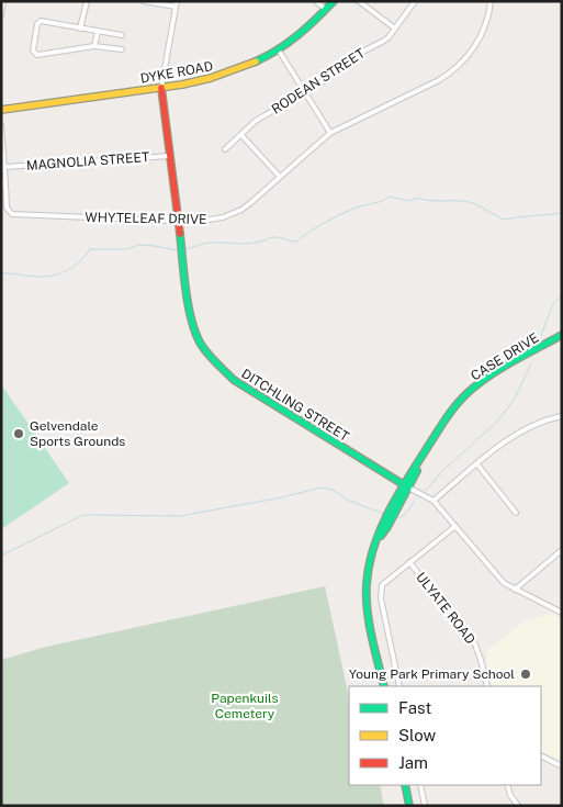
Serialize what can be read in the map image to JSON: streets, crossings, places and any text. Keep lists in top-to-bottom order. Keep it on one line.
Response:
{"streets":{"street":["DYKE ROAD","RODEAN STREET","MAGNOLIA STREET","WHYTELEAF DRIVE","CASE DRIVE","DITCHLING STREET","ULYATE ROAD"]},"crossings":[["DYKE ROAD","DITCHLING STREET"],["MAGNOLIA STREET","DITCHLING STREET"],["WHYTELEAF DRIVE","DITCHLING STREET"],["CASE DRIVE","DITCHLING STREET"]],"parks":["Papenkuils Cemetery"],"places":["Gelvendale Sports Grounds","Young Park Primary School"],"legend":["Fast","Slow","Jam"]}
